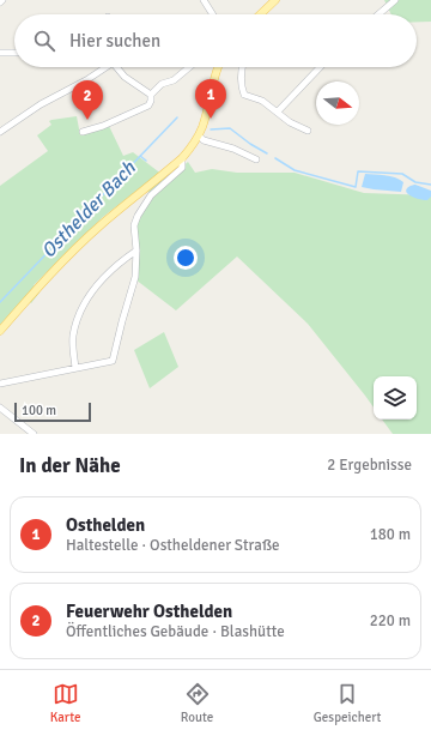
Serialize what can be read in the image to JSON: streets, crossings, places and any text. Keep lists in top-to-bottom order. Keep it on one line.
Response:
{"water":["Osthelder Bach"],"scale_bar":"100 m","north":"right","page":{"search":"Hier suchen","pins":["1","2"],"scale":"100 m","heading":["In der Nähe","2 Ergebnisse"],"list":[{"mark":"1","name":"Osthelden","note":"Haltestelle · Ostheldener Straße","value":"180 m"},{"mark":"2","name":"Feuerwehr Osthelden","note":"Öffentliches Gebäude · Blashütte","value":"220 m"}],"nav":["Karte","Route","Gespeichert"]}}
